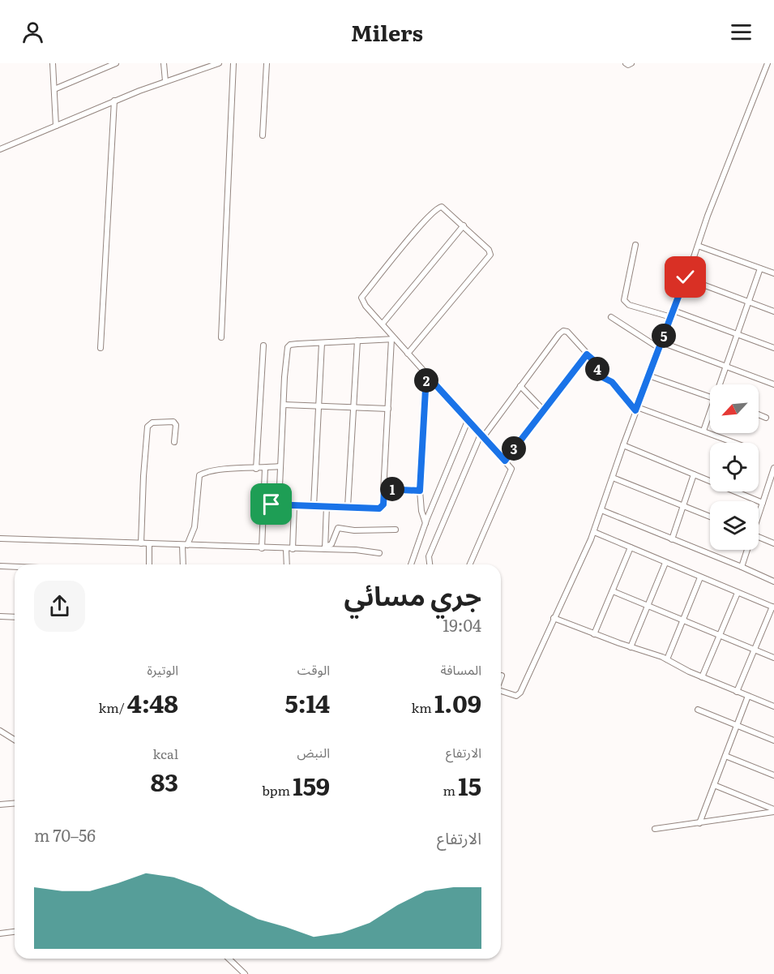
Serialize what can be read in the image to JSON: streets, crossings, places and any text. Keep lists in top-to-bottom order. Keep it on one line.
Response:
{"north":"bottom left","page":{"header":"Milers","pins":["5","4","2","3","1"],"heading":["جري مسائي","19:04"],"stats":[["المسافة","1.09 km"],["الوقت","5:14"],["الوتيرة","4:48 /km"],["الارتفاع","15 m"],["النبض","159 bpm"],["kcal","83"]],"chart":["الارتفاع","56–70 m"]}}
